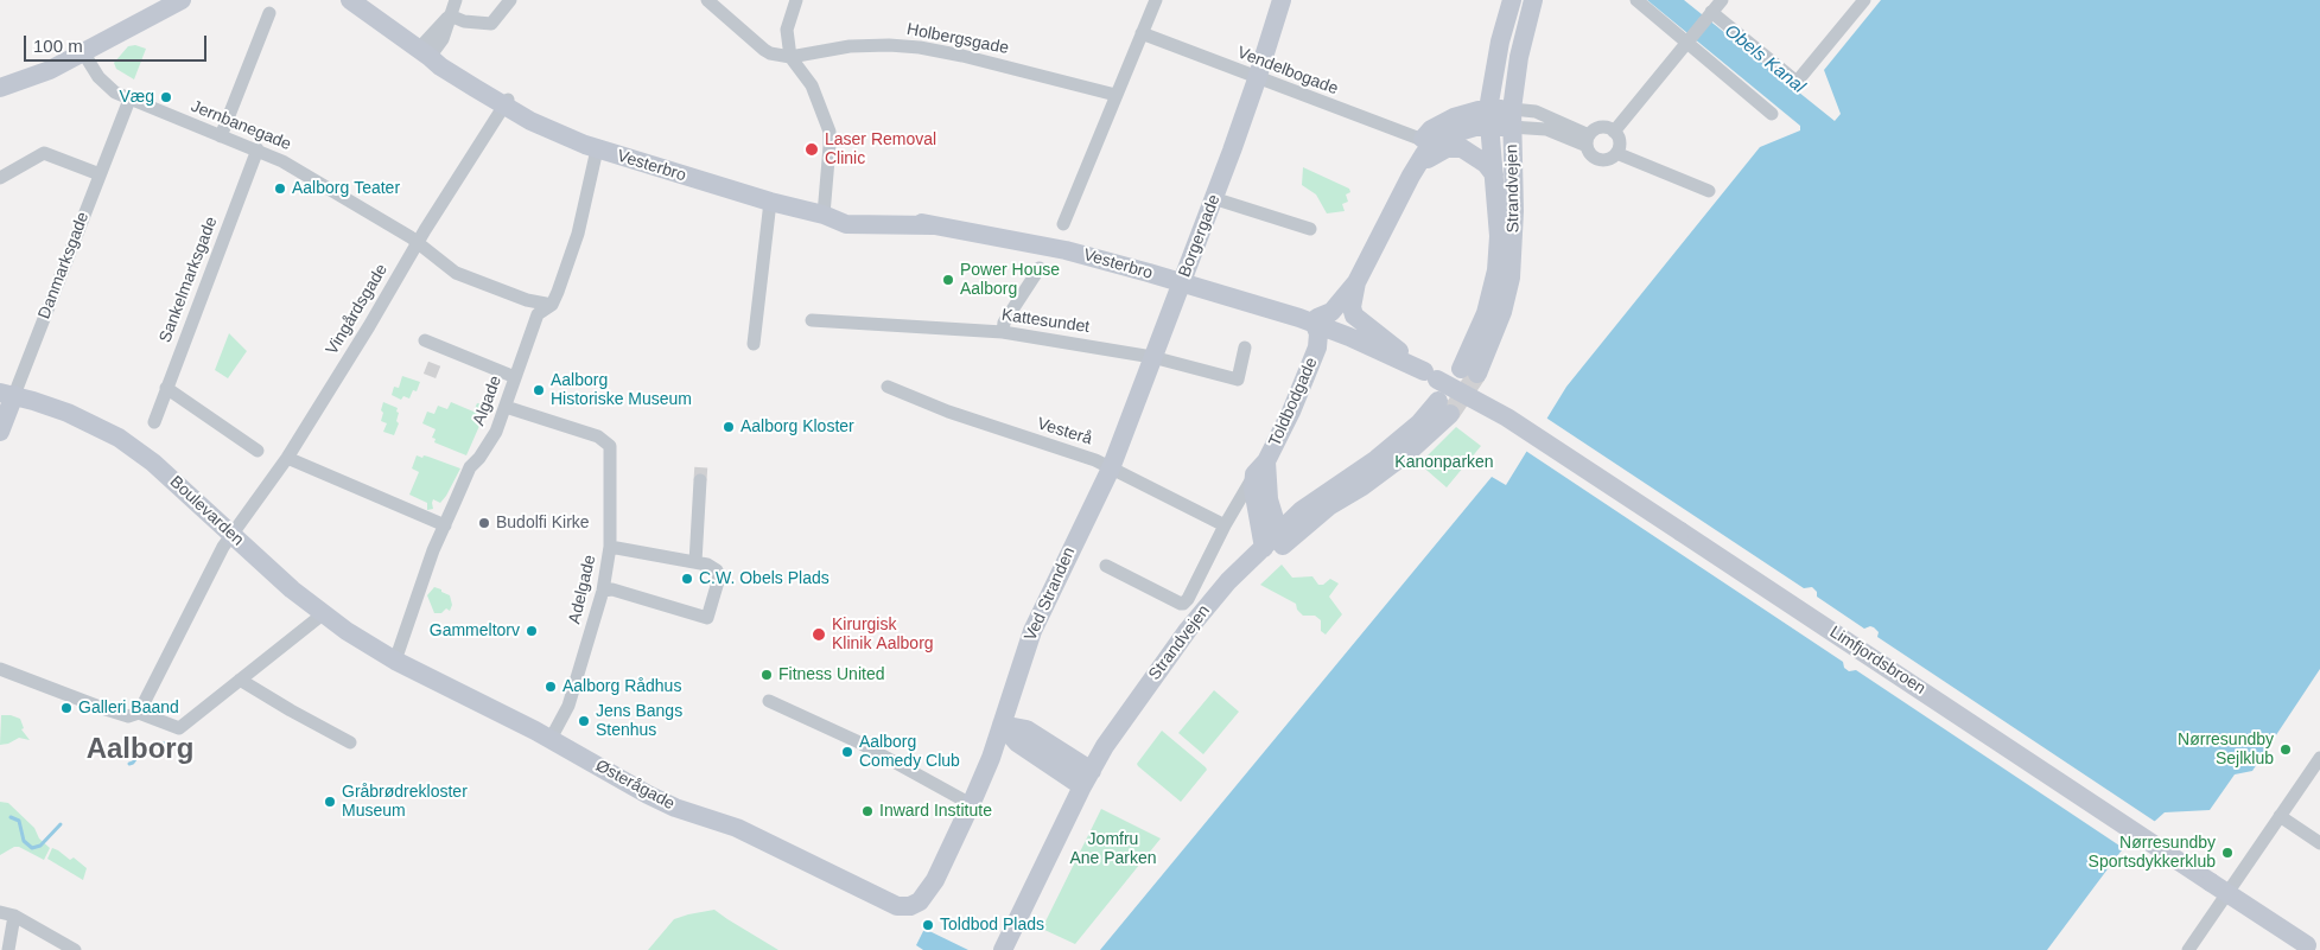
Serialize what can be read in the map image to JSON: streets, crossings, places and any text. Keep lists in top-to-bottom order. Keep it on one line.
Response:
{"streets":{"street":["Holbergsgade","Vendelbogade","Jernbanegade","Vesterbro","Strandvejen","Borgergade","Danmarksgade","Sankelmarksgade","Vingårdsgade","Kattesundet","Algade","Toldbodgade","Vesterå","Boulevarden","Adelgade","Ved Stranden","Limfjordsbroen","Østerågade"]},"crossings":[["Vendelbogade","Borgergade"],["Jernbanegade","Danmarksgade"],["Jernbanegade","Sankelmarksgade"],["Jernbanegade","Vingårdsgade"],["Jernbanegade","Algade"],["Vesterbro","Borgergade"],["Vesterbro","Vingårdsgade"],["Vesterbro","Algade"],["Vesterbro","Toldbodgade"],["Vesterbro","Limfjordsbroen"],["Borgergade","Kattesundet"],["Borgergade","Vesterå"],["Borgergade","Ved Stranden"],["Danmarksgade","Boulevarden"],["Vingårdsgade","Boulevarden"],["Algade","Boulevarden"],["Algade","Adelgade"],["Algade","Østerågade"],["Toldbodgade","Vesterå"],["Vesterå","Ved Stranden"],["Boulevarden","Østerågade"],["Adelgade","Østerågade"],["Ved Stranden","Østerågade"]],"districts":["Aalborg"],"water":["Obels Kanal"],"parks":["Kanonparken","Jomfru Ane Parken"],"places":["Væg","Laser Removal Clinic","Aalborg Teater","Power House Aalborg","Aalborg Historiske Museum","Aalborg Kloster","Budolfi Kirke","C.W. Obels Plads","Gammeltorv","Kirurgisk Klinik Aalborg","Fitness United","Aalborg Rådhus","Galleri Baand","Jens Bangs Stenhus","Nørresundby Sejlklub","Aalborg Comedy Club","Gråbrødrekloster Museum","Inward Institute","Nørresundby Sportsdykkerklub","Toldbod Plads"],"scale_bar":"100 m"}
